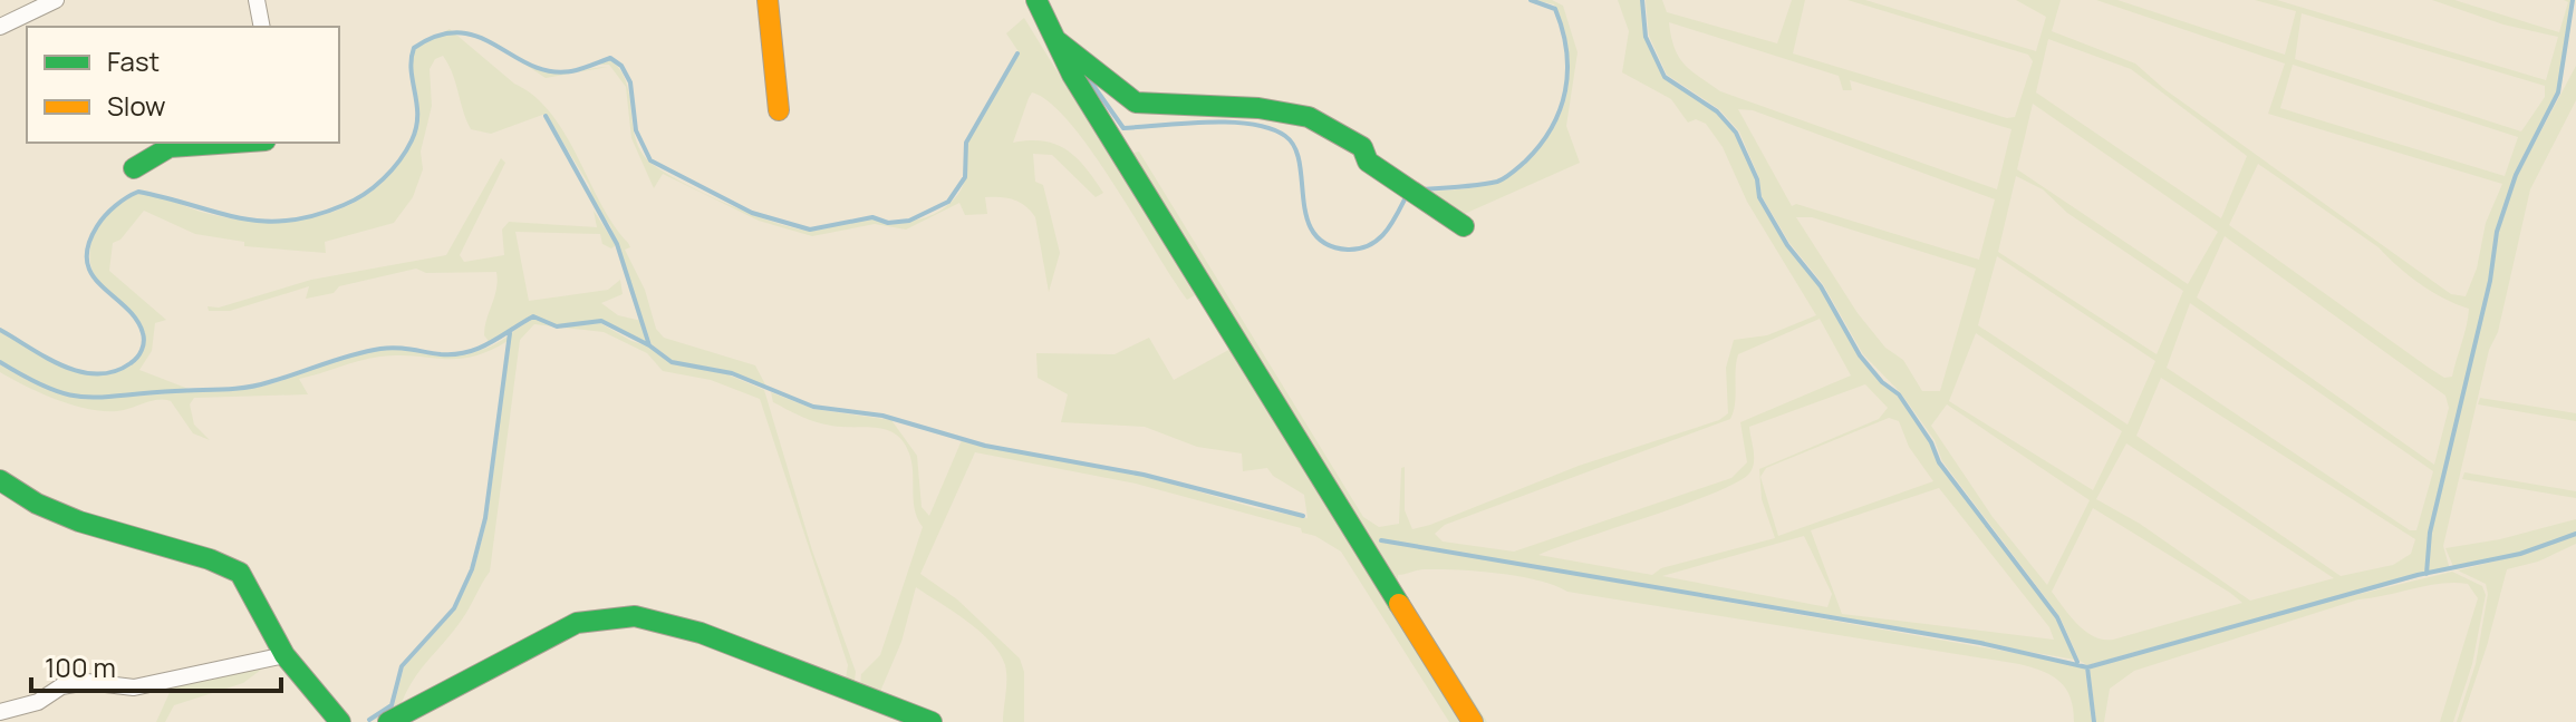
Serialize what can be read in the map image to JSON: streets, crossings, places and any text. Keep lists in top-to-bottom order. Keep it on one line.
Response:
{"legend":["Fast","Slow"],"scale_bar":"100 m"}
